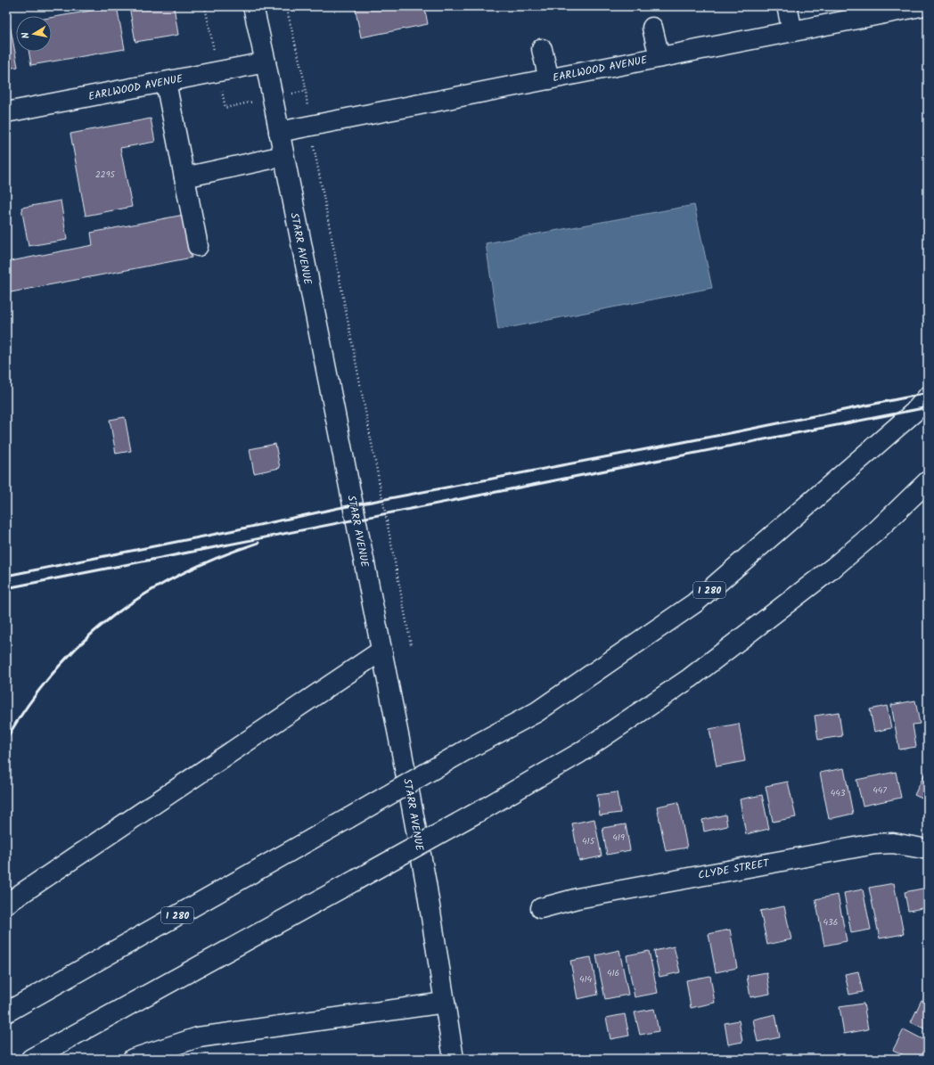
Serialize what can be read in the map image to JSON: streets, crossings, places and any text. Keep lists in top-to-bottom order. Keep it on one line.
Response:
{"streets":{"main road":["EARLWOOD AVENUE","STARR AVENUE","I 280","CLYDE STREET"]},"crossings":[["EARLWOOD AVENUE","STARR AVENUE"]],"house_numbers":["2295","447","443","419","415","436","416","414"],"north":"left"}
